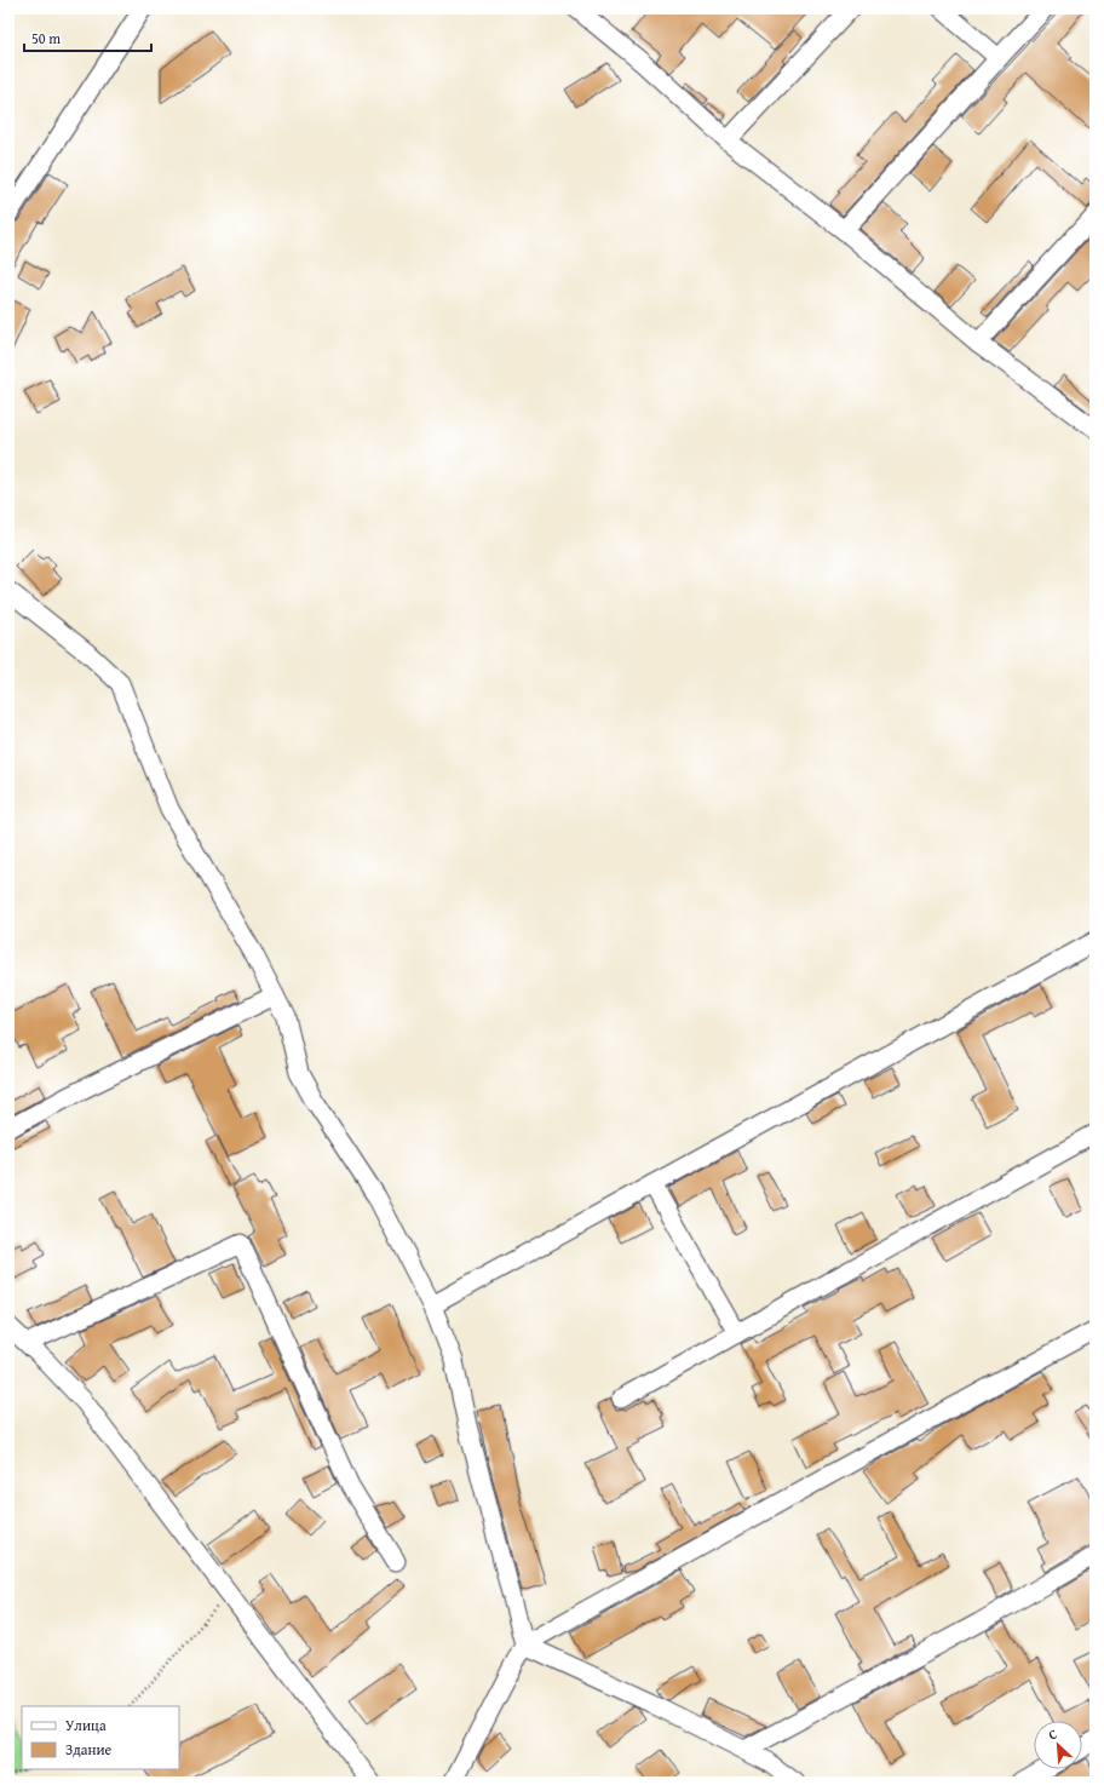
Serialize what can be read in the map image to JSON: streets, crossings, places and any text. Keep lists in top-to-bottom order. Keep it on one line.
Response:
{"legend":["Улица","Здание"],"scale_bar":"50 m","north":"top left"}
